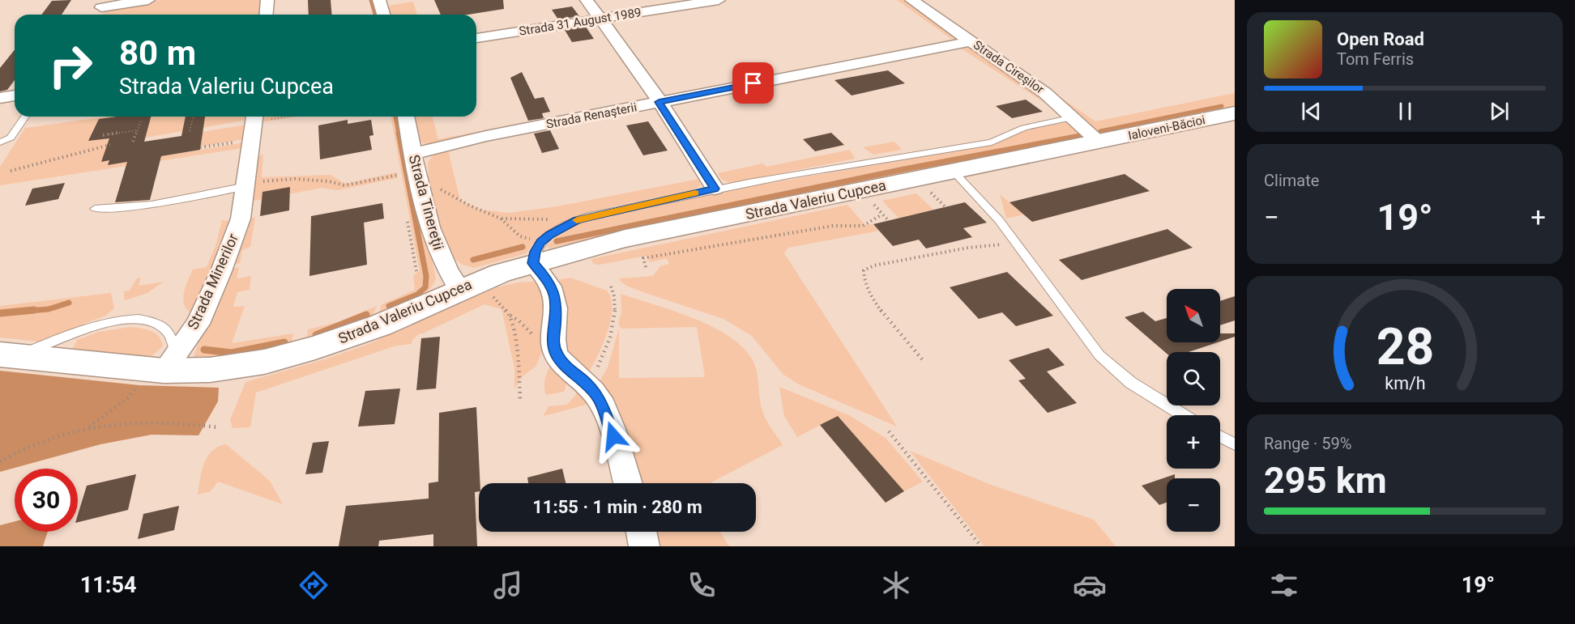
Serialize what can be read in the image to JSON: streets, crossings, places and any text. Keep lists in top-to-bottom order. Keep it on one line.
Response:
{"streets":{"main road":["Ialoveni-Băcioi","Strada Valeriu Cupcea"],"street":["Strada 31 August 1989","Strada Cireşilor","Strada Renaşterii","Strada Tinereţii","Strada Minerilor"]},"crossings":[["Strada Cireşilor","Strada Renaşterii"],["Strada Cireşilor","Ialoveni-Băcioi"],["Strada Cireşilor","Strada Valeriu Cupcea"],["Strada Renaşterii","Strada Tinereţii"],["Ialoveni-Băcioi","Strada Valeriu Cupcea"],["Strada Valeriu Cupcea","Strada Tinereţii"],["Strada Valeriu Cupcea","Strada Minerilor"]],"north":"top left","page":{"turn":["80 m","Strada Valeriu Cupcea"],"song":["Open Road","Tom Ferris"],"tile":["Climate",["Range · 59%","295 km"]],"heat":["−","19°","+"],"map_buttons":["+","−"],"limit":"30","trip":"11:55 · 1 min · 280 m","tabs":["11:54","19°"],"gauge":["28","km/h"]}}
